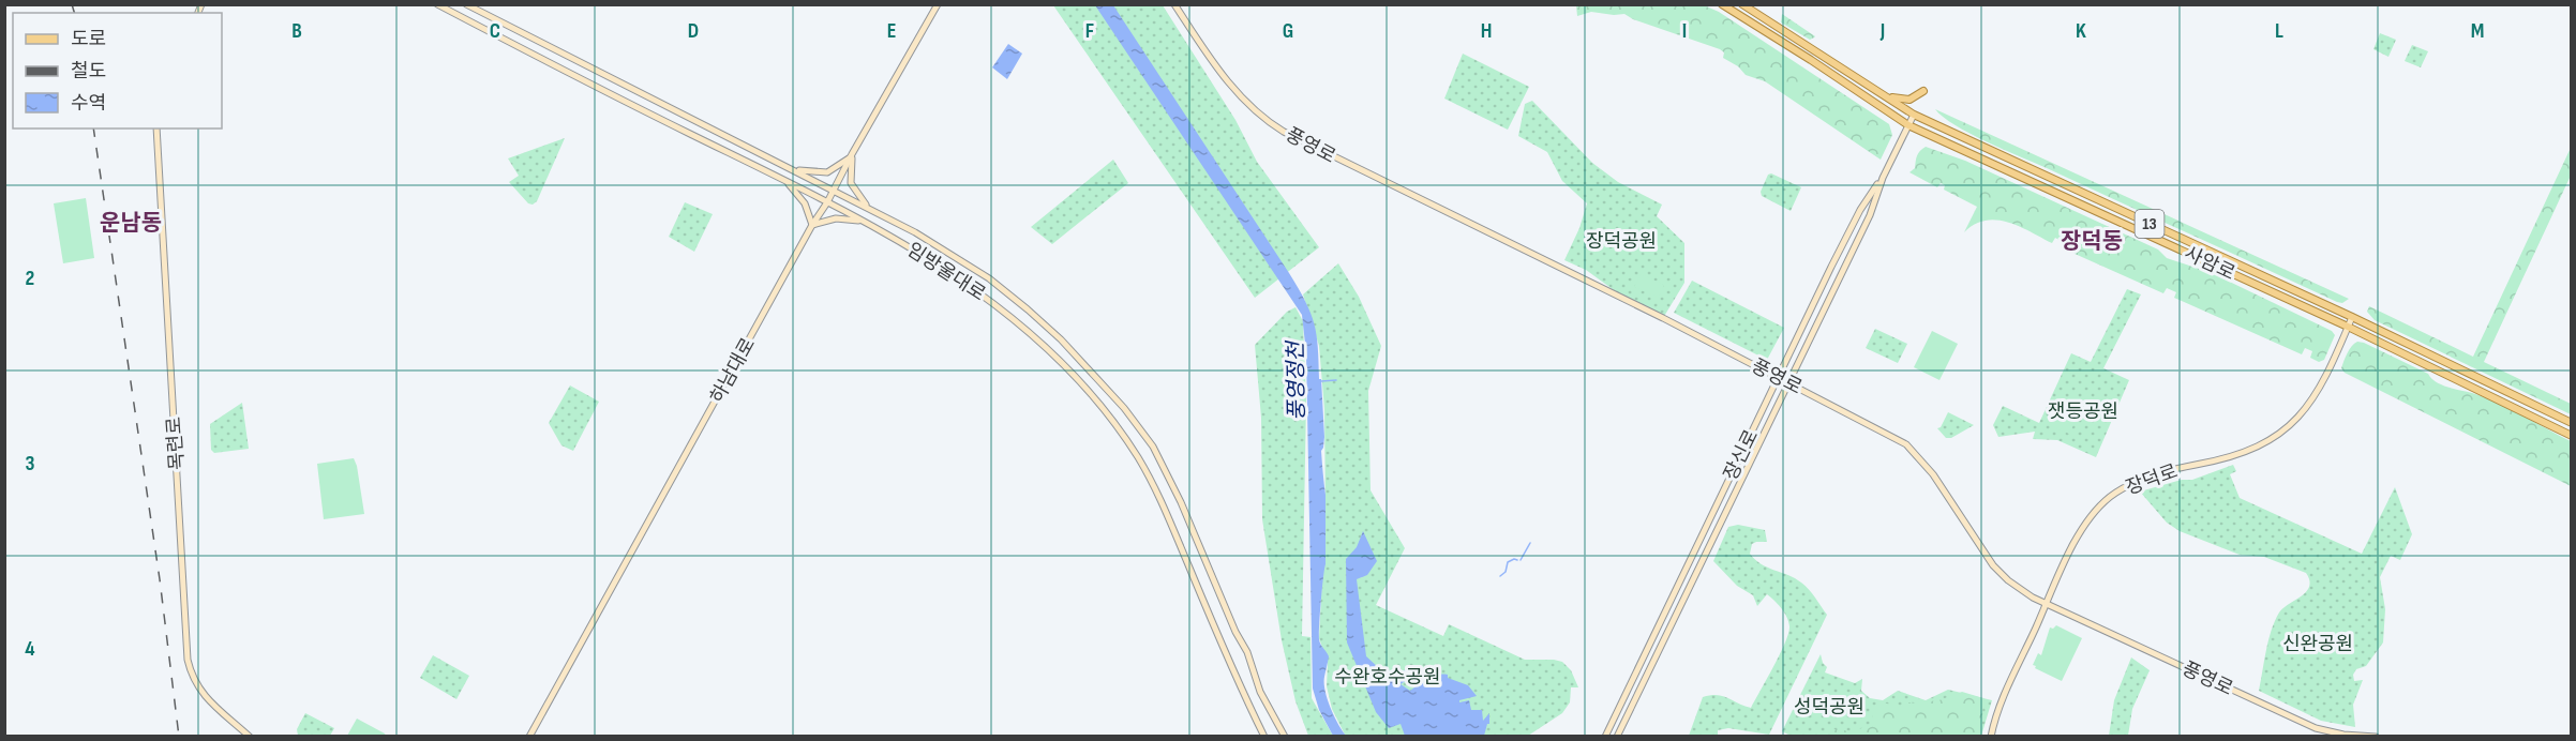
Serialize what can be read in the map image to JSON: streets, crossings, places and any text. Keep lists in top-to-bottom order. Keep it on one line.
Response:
{"streets":{"main road":["풍영로","13","사암로","임방울대로","하남대로","목련로","장신로","장덕로"]},"crossings":[["풍영로","장신로"],["풍영로","장덕로"],["사암로","장신로"],["사암로","장덕로"],["임방울대로","하남대로"]],"districts":["운남동","장덕동"],"water":["풍영정천"],"parks":["장덕공원","잿등공원","신완공원","수완호수공원","성덕공원"],"legend":["도로","철도","수역"],"grid":{"columns":["B","C","D","E","F","G","H","I","J","K","L","M"],"rows":["2","3","4"]}}
